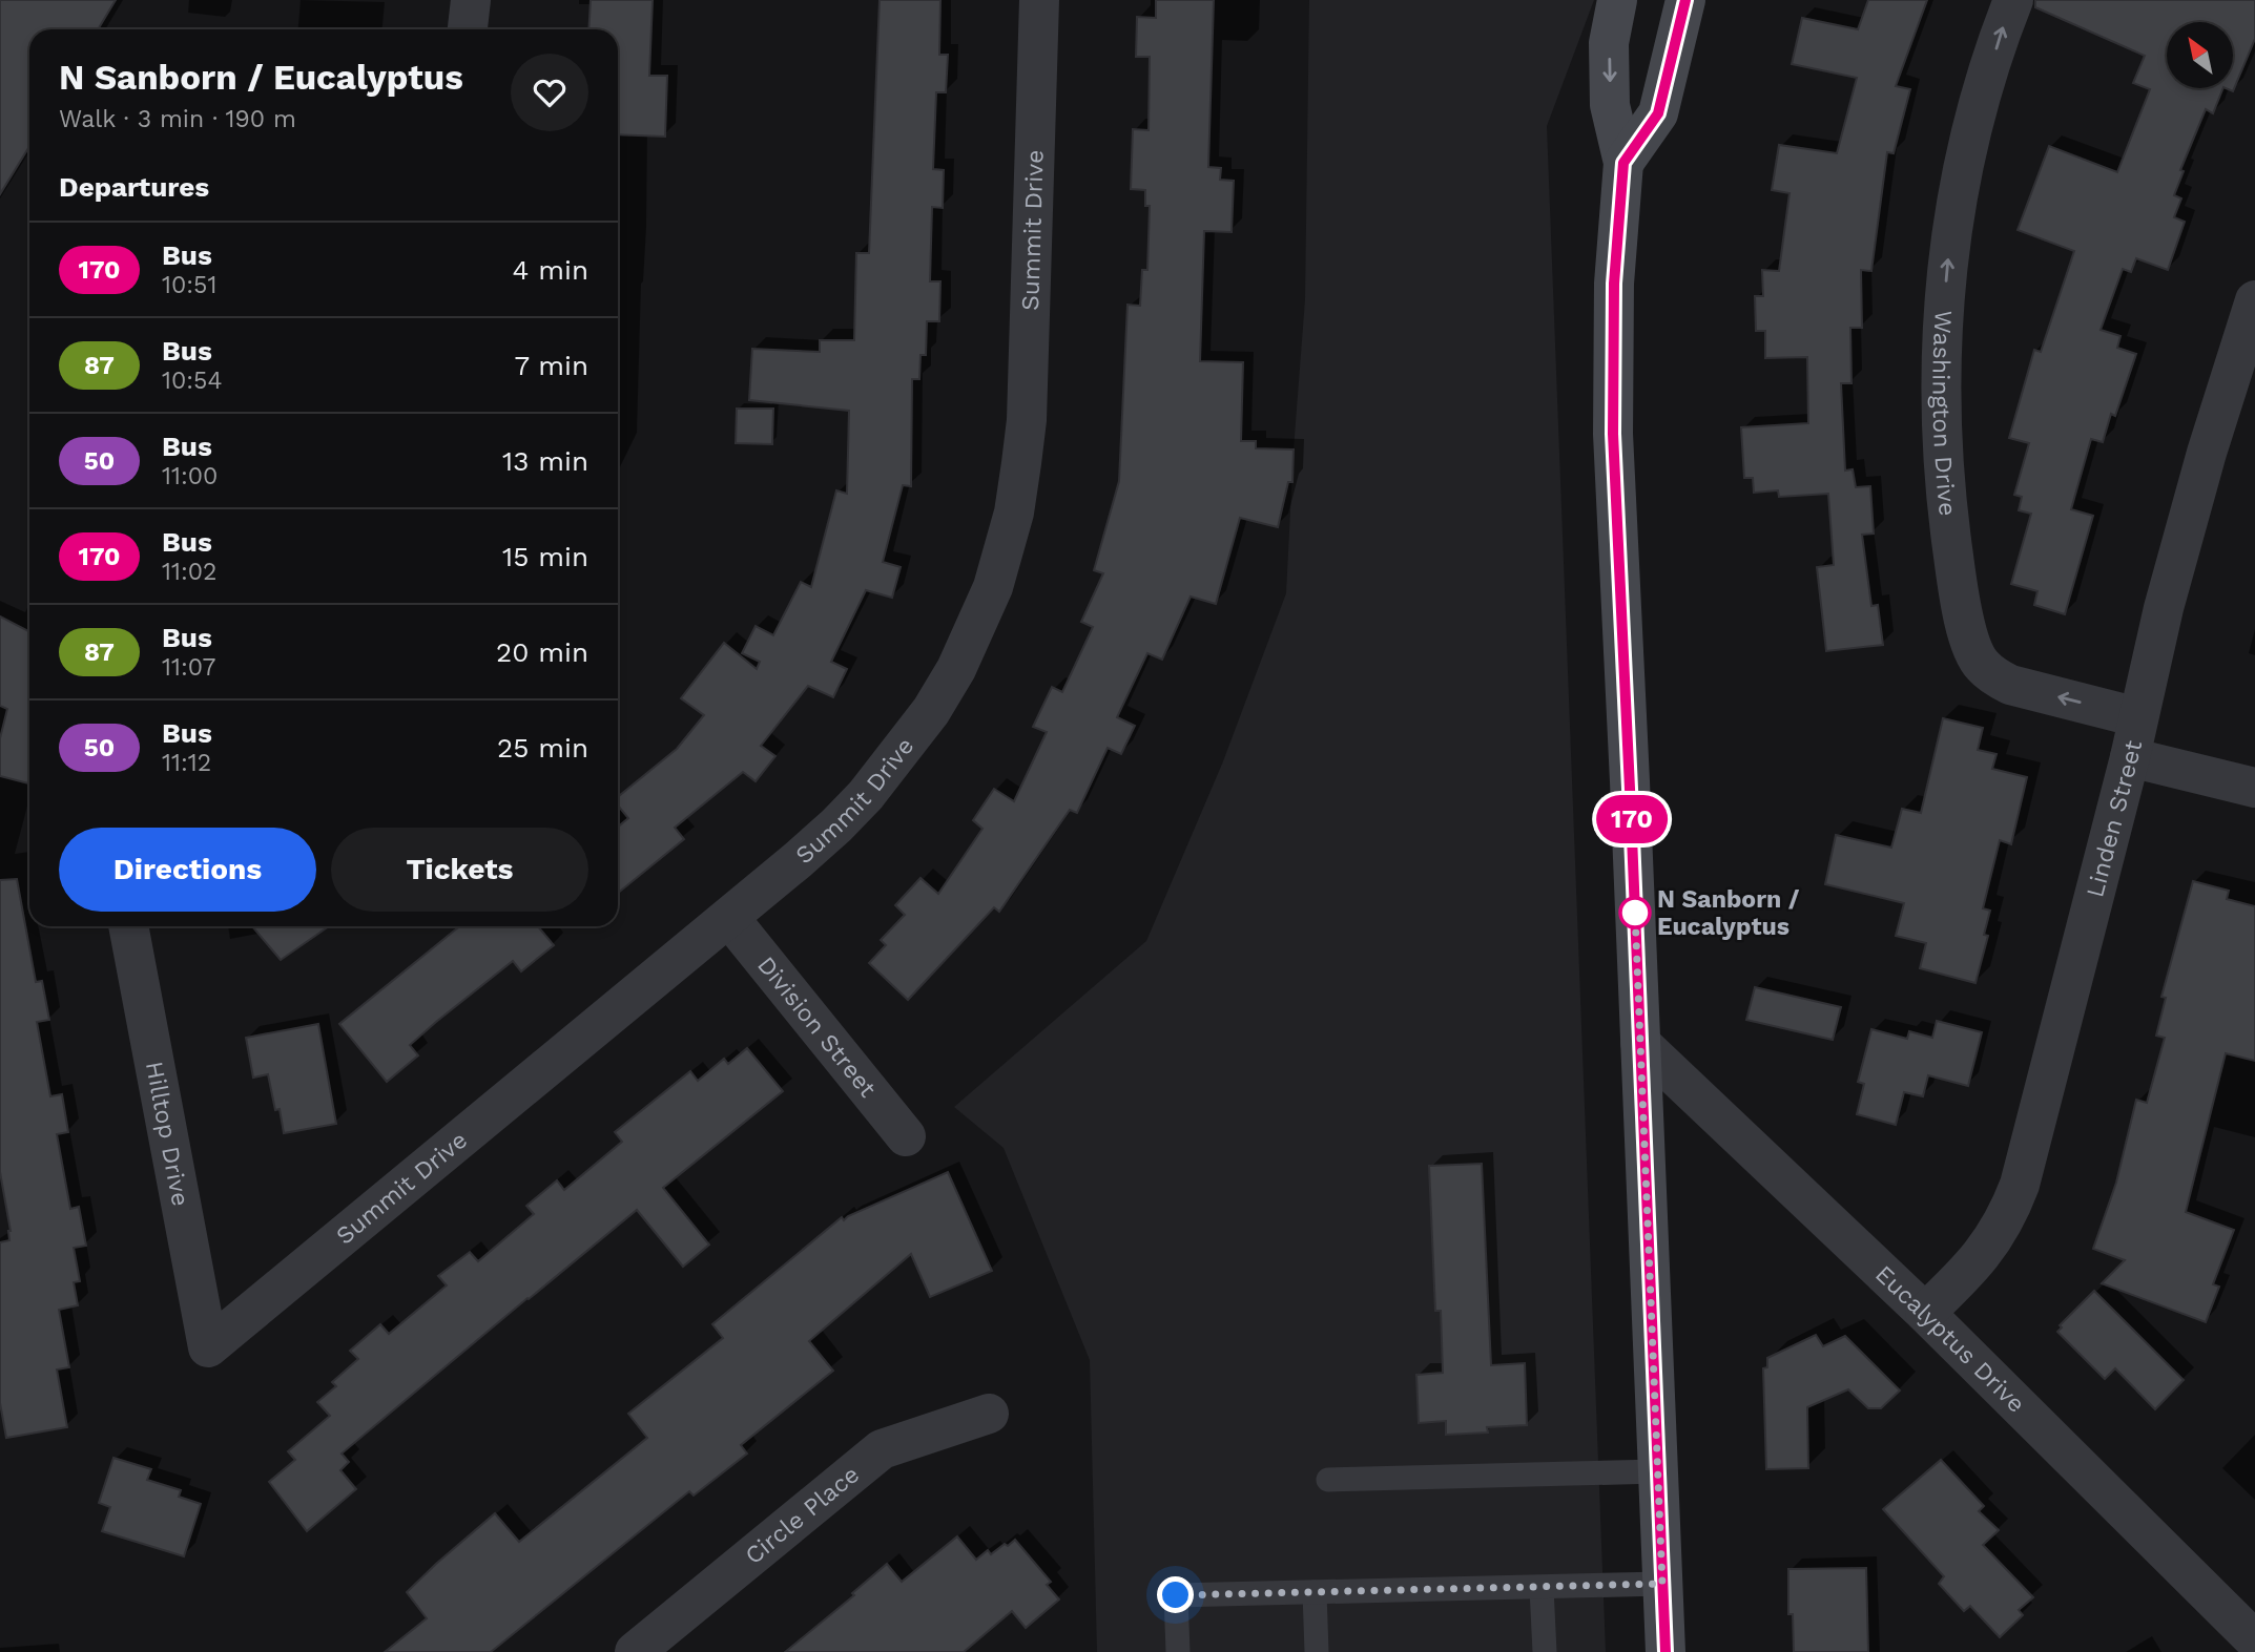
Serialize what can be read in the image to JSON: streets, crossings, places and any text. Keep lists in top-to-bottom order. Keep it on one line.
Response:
{"streets":{"street":["Summit Drive","Washington Drive","Linden Street","Division Street","Hilltop Drive","Eucalyptus Drive","Circle Place"]},"crossings":[["Summit Drive","Division Street"],["Summit Drive","Hilltop Drive"],["Washington Drive","Linden Street"],["Linden Street","Eucalyptus Drive"]],"one_way":["Washington Drive"],"places":["N Sanborn / Eucalyptus"],"lines":["bus line 170"],"north":"top left","page":{"on_map":"170","heading":[["N Sanborn / Eucalyptus","Walk · 3 min · 190 m"],"Departures"],"list":[{"mark":"170","name":"Bus","note":"10:51","value":"4 min"},{"mark":"87","name":"Bus","note":"10:54","value":"7 min"},{"mark":"50","name":"Bus","note":"11:00","value":"13 min"},{"mark":"170","name":"Bus","note":"11:02","value":"15 min"},{"mark":"87","name":"Bus","note":"11:07","value":"20 min"},{"mark":"50","name":"Bus","note":"11:12","value":"25 min"}],"buttons":["Directions","Tickets"]}}
